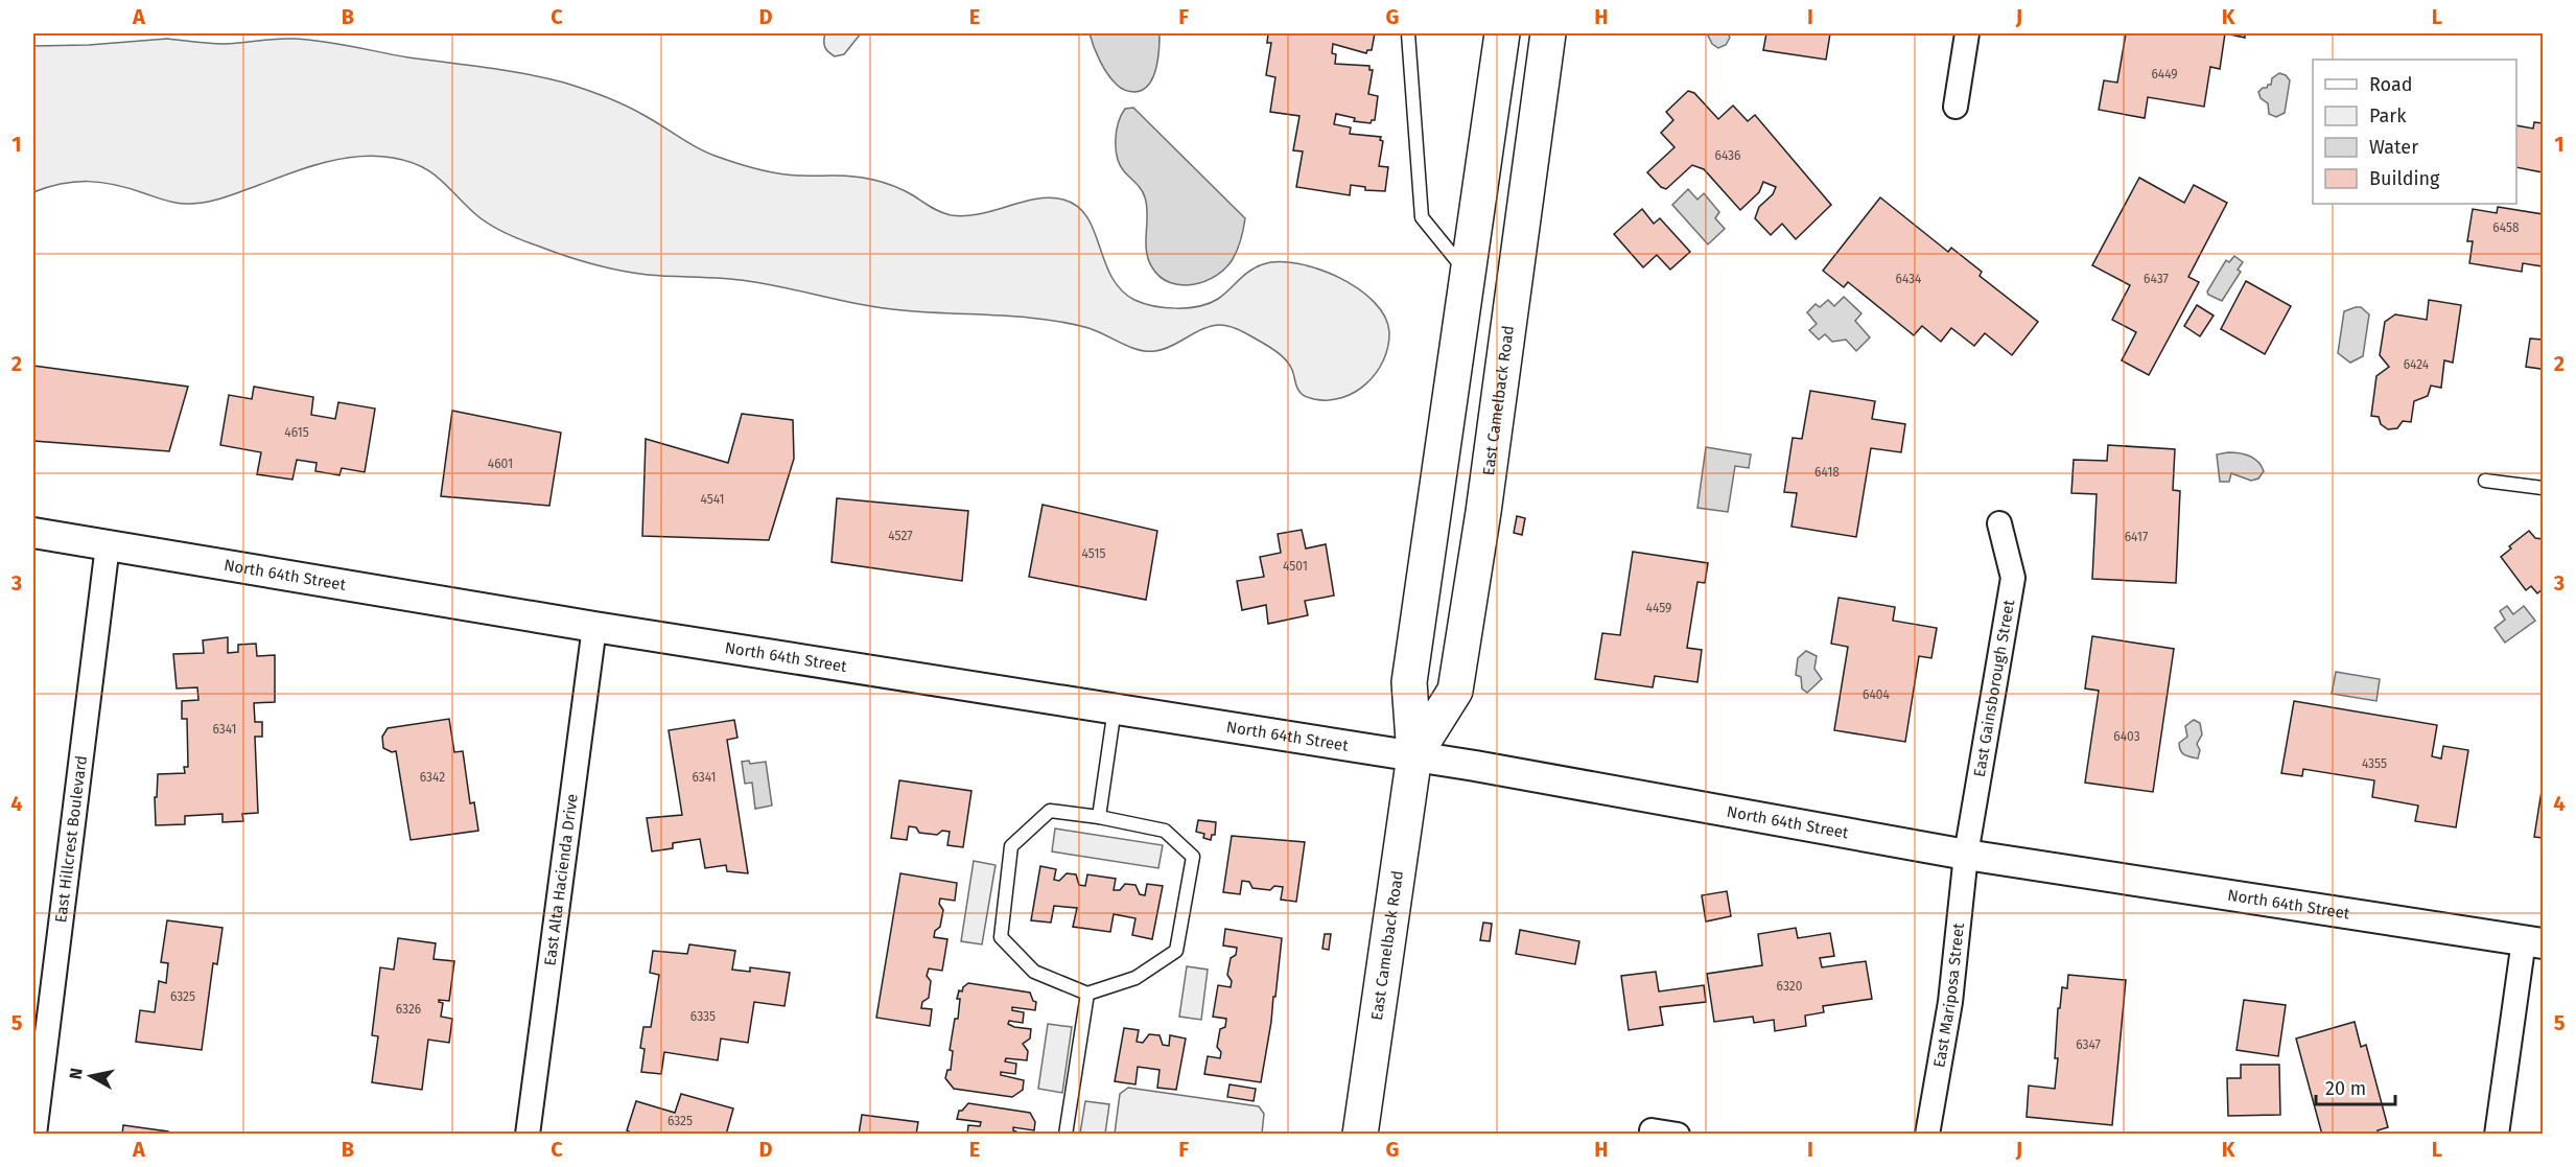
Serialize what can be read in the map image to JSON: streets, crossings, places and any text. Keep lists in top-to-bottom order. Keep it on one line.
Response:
{"streets":{"main road":["East Camelback Road"],"street":["North 64th Street","East Gainsborough Street","East Hillcrest Boulevard","East Alta Hacienda Drive","East Mariposa Street"]},"crossings":[["East Camelback Road","North 64th Street"],["North 64th Street","East Gainsborough Street"],["North 64th Street","East Hillcrest Boulevard"],["North 64th Street","East Alta Hacienda Drive"],["North 64th Street","East Mariposa Street"],["East Gainsborough Street","East Mariposa Street"]],"house_numbers":["6449","6436","6458","6434","6437","6424","4615","4601","6418","4541","4527","6417","4515","4501","4459","6404","6341","6403","4355","6342","6341","6320","6325","6326","6335","6347","6325"],"legend":["Road","Park","Water","Building"],"scale_bar":"20 m","north":"left","grid":{"columns":["A","B","C","D","E","F","G","H","I","J","K","L"],"rows":["1","2","3","4","5"]}}
